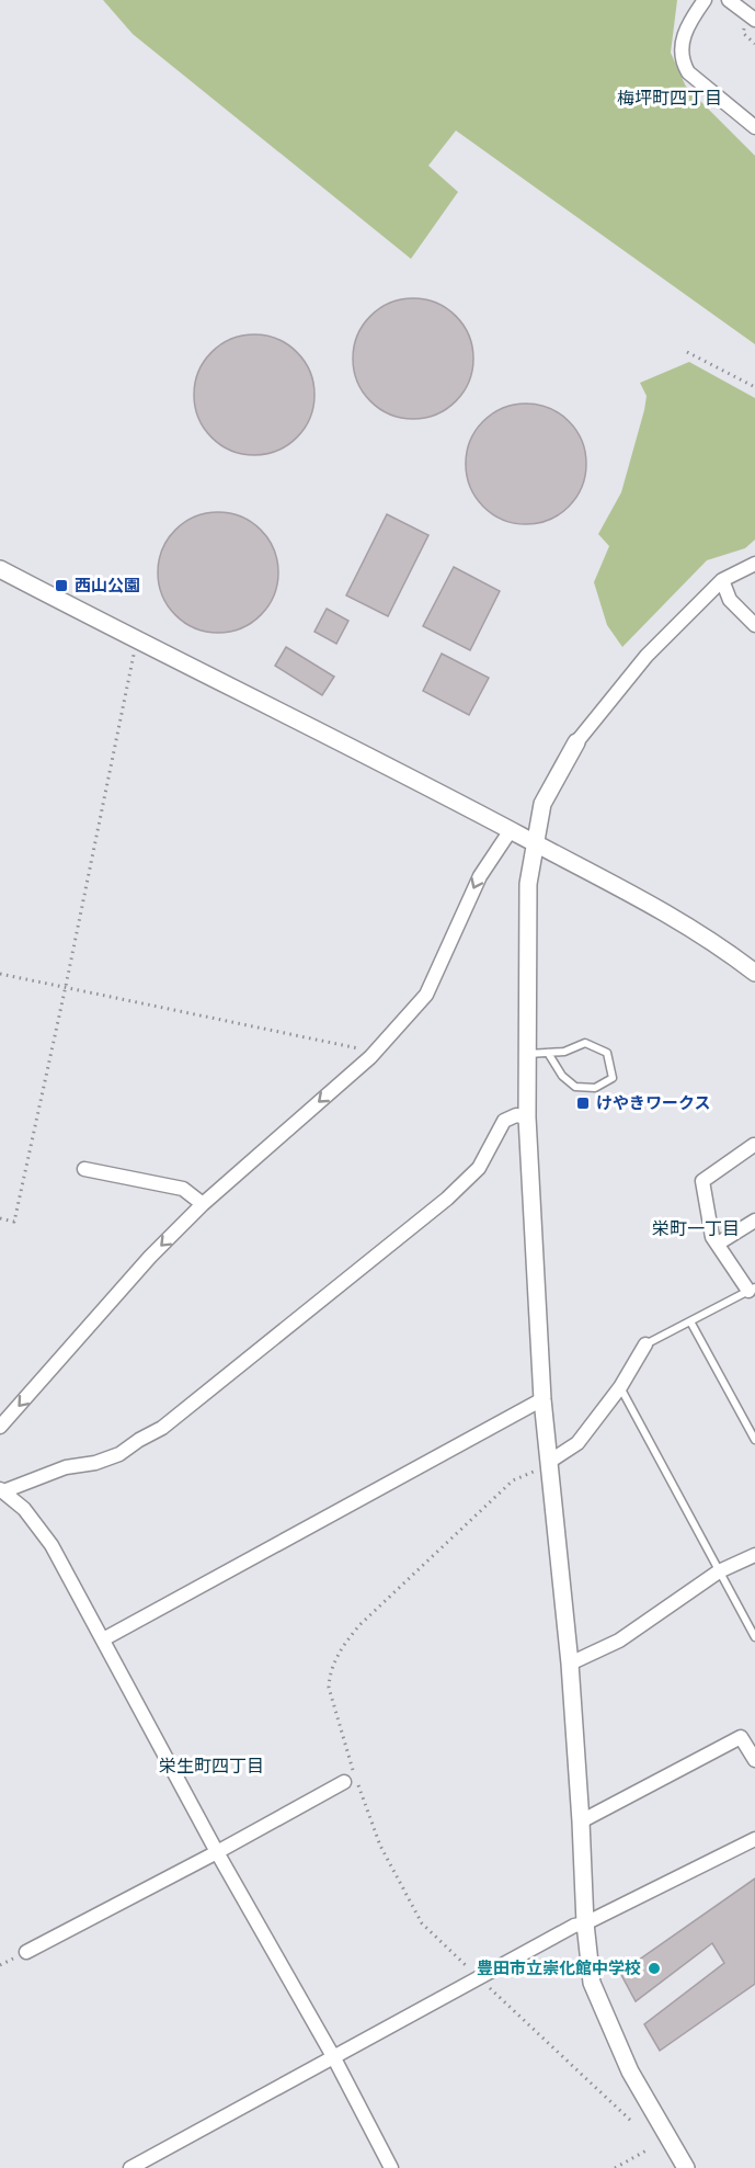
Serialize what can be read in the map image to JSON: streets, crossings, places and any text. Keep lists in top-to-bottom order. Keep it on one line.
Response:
{"districts":["梅坪町四丁目","栄町一丁目","栄生町四丁目"],"places":{"transit":["西山公園","けやきワークス"],"other":["豊田市立崇化館中学校"]}}
